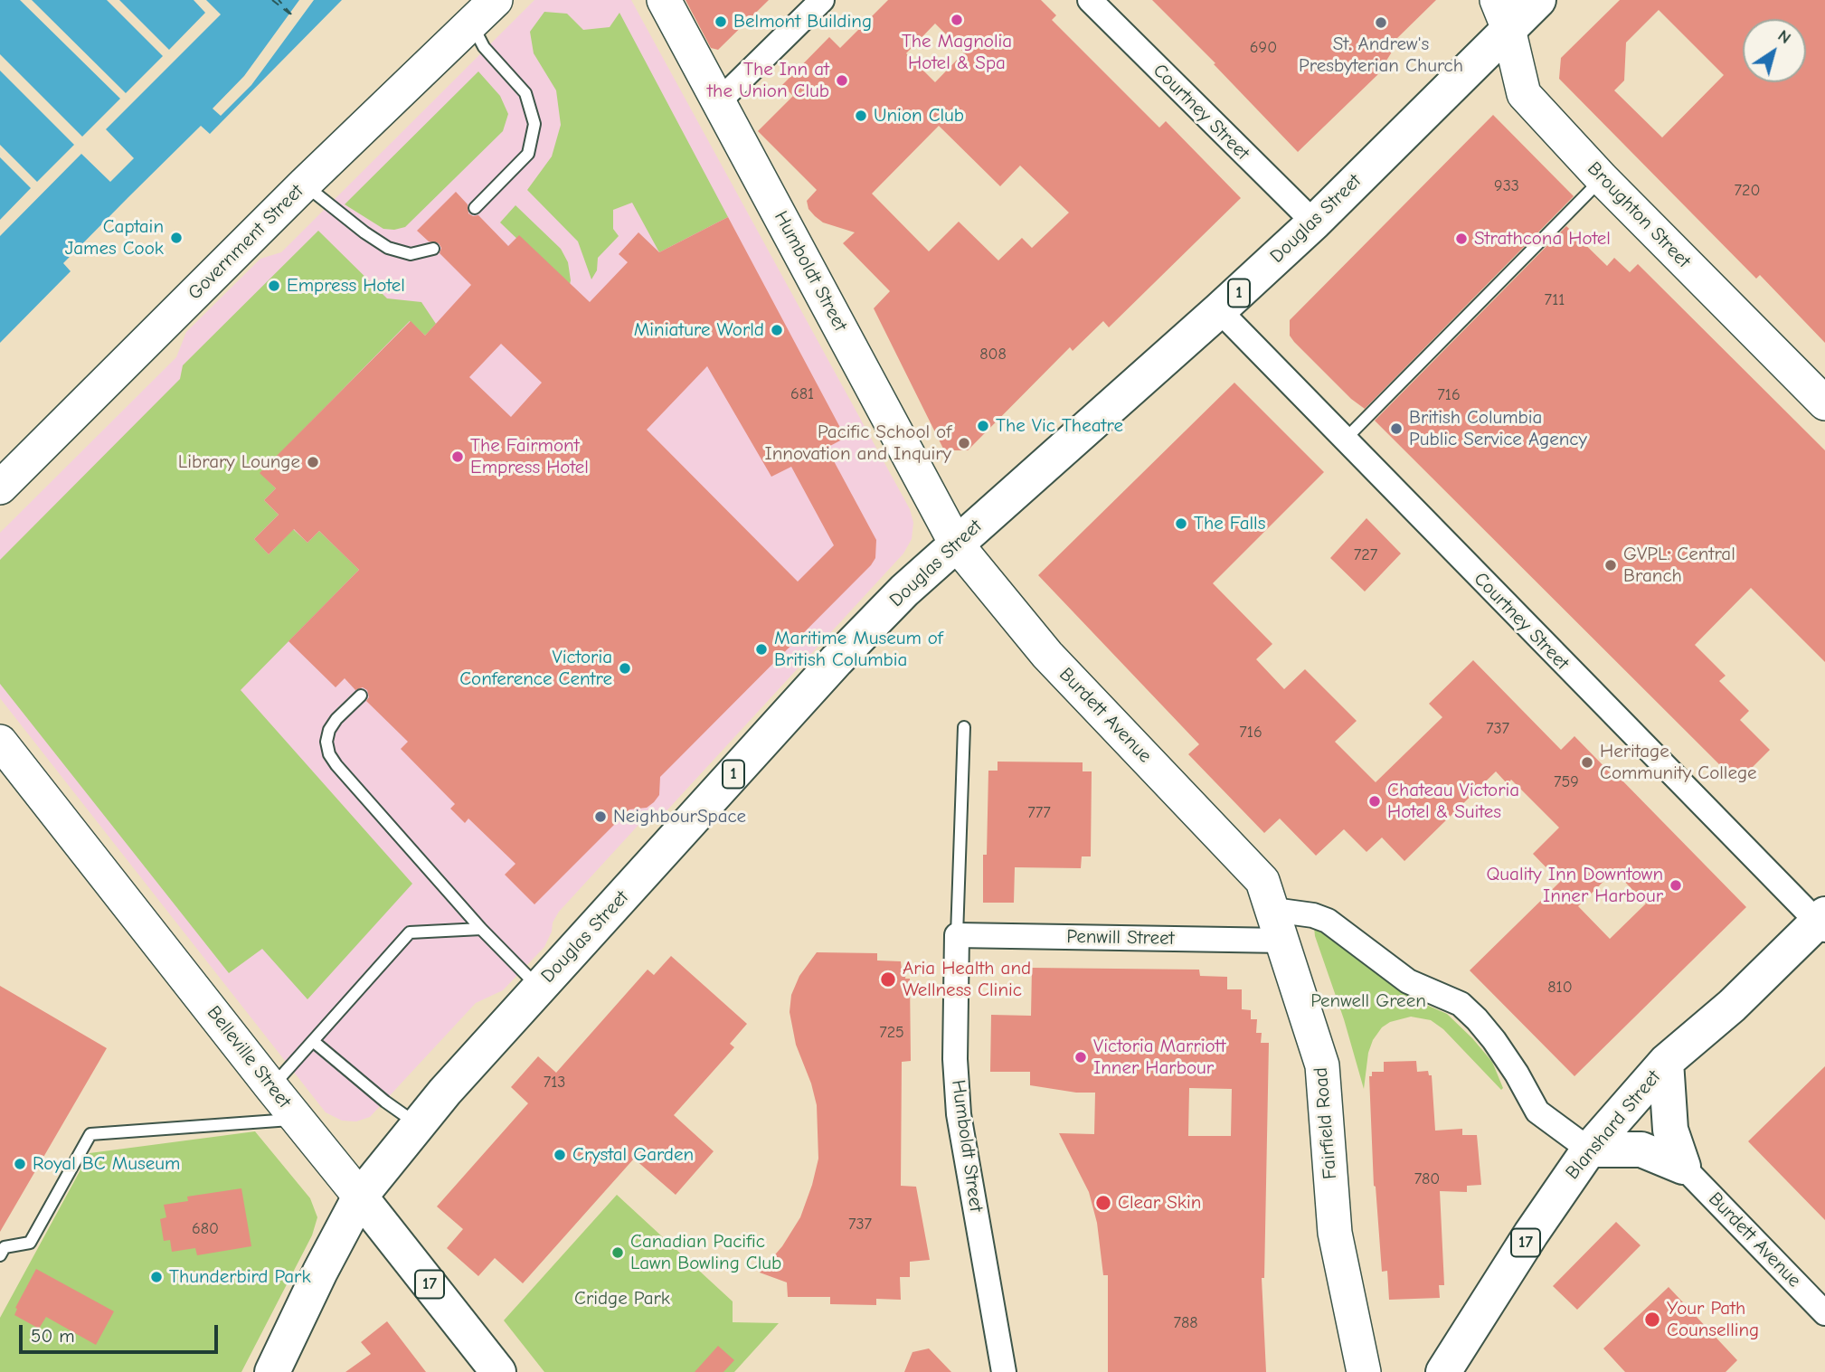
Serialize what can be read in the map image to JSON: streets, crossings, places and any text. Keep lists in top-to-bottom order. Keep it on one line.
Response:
{"streets":{"main road":["Douglas Street","1","Belleville Street","Blanshard Street","17"],"street":["Courtney Street","Broughton Street","Government Street","Humboldt Street","Burdett Avenue","Penwill Street","Fairfield Road"]},"crossings":[["Courtney Street","Douglas Street"],["Courtney Street","Blanshard Street"],["Broughton Street","Douglas Street"],["Douglas Street","Humboldt Street"],["Douglas Street","Burdett Avenue"],["Douglas Street","Belleville Street"],["Humboldt Street","Burdett Avenue"],["Humboldt Street","Penwill Street"],["Burdett Avenue","Penwill Street"],["Burdett Avenue","Fairfield Road"],["Penwill Street","Fairfield Road"]],"parks":["Penwell Green","Cridge Park"],"places":["The Magnolia Hotel & Spa","Belmont Building","St. Andrew's Presbyterian Church","The Inn at the Union Club","Union Club","Captain James Cook","Strathcona Hotel","Empress Hotel","Miniature World","The Vic Theatre","British Columbia Public Service Agency","Pacific School of Innovation and Inquiry","The Fairmont Empress Hotel","Library Lounge","The Falls","GVPL: Central Branch","Maritime Museum of British Columbia","Victoria Conference Centre","Heritage Community College","Chateau Victoria Hotel & Suites","NeighbourSpace","Quality Inn Downtown Inner Harbour","Aria Health and Wellness Clinic","Victoria Marriott Inner Harbour","Crystal Garden","Royal BC Museum","Clear Skin","Canadian Pacific Lawn Bowling Club","Thunderbird Park","Your Path Counselling"],"house_numbers":["690","933","720","711","808","681","716","727","737","716","759","777","810","725","713","780","737","680","788"],"scale_bar":"50 m","north":"top right"}
